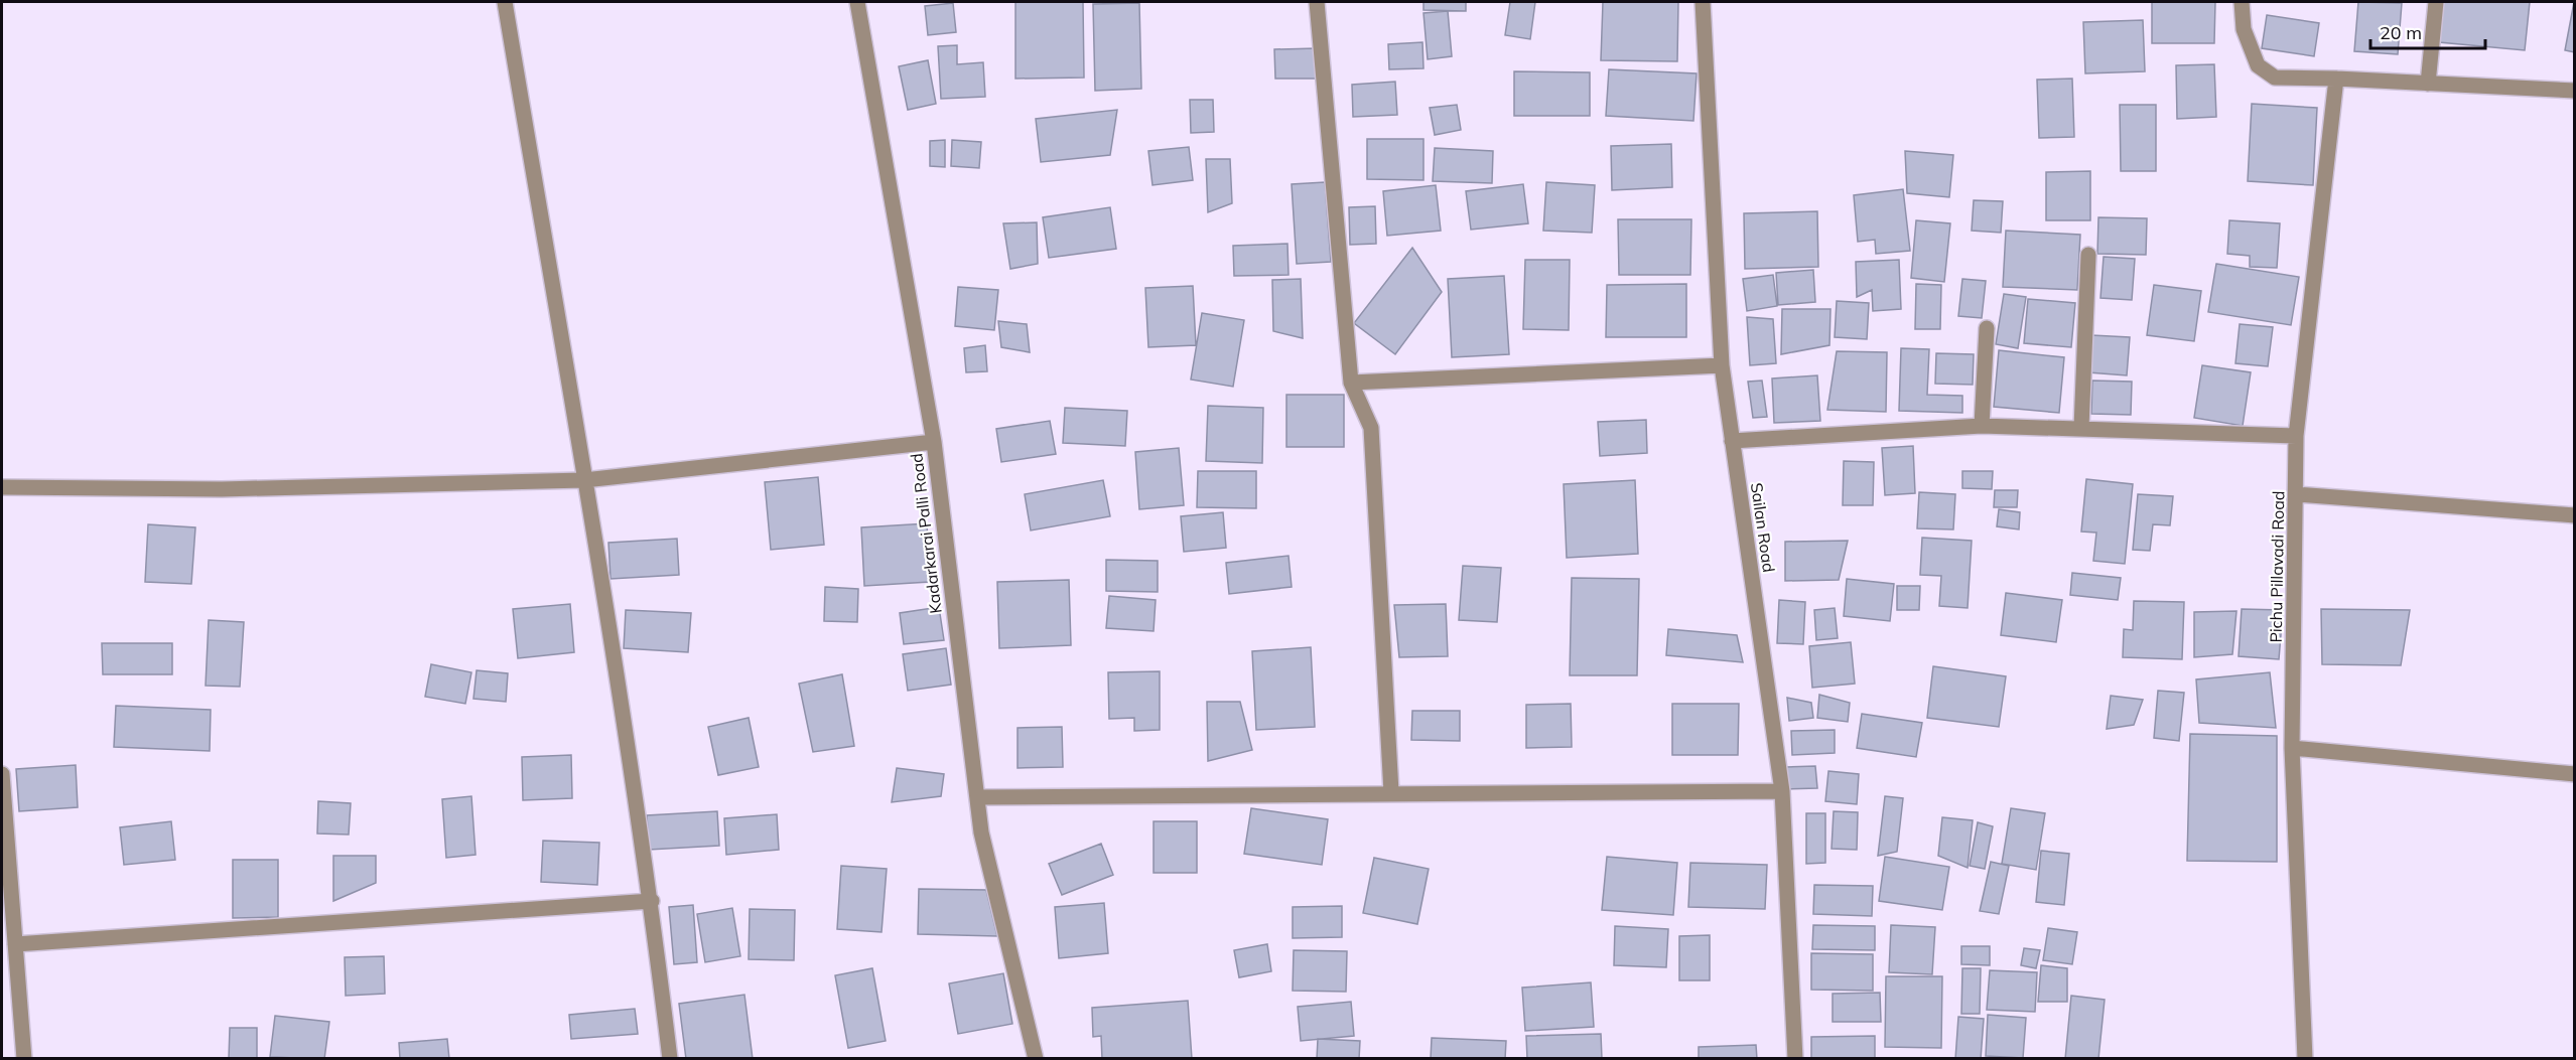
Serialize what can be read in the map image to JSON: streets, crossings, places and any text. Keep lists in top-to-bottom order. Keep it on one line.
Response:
{"streets":{"street":["Sailan Road","Kadarkarai Palli Road","Pichu Pillavadi Road"]},"scale_bar":"20 m"}
